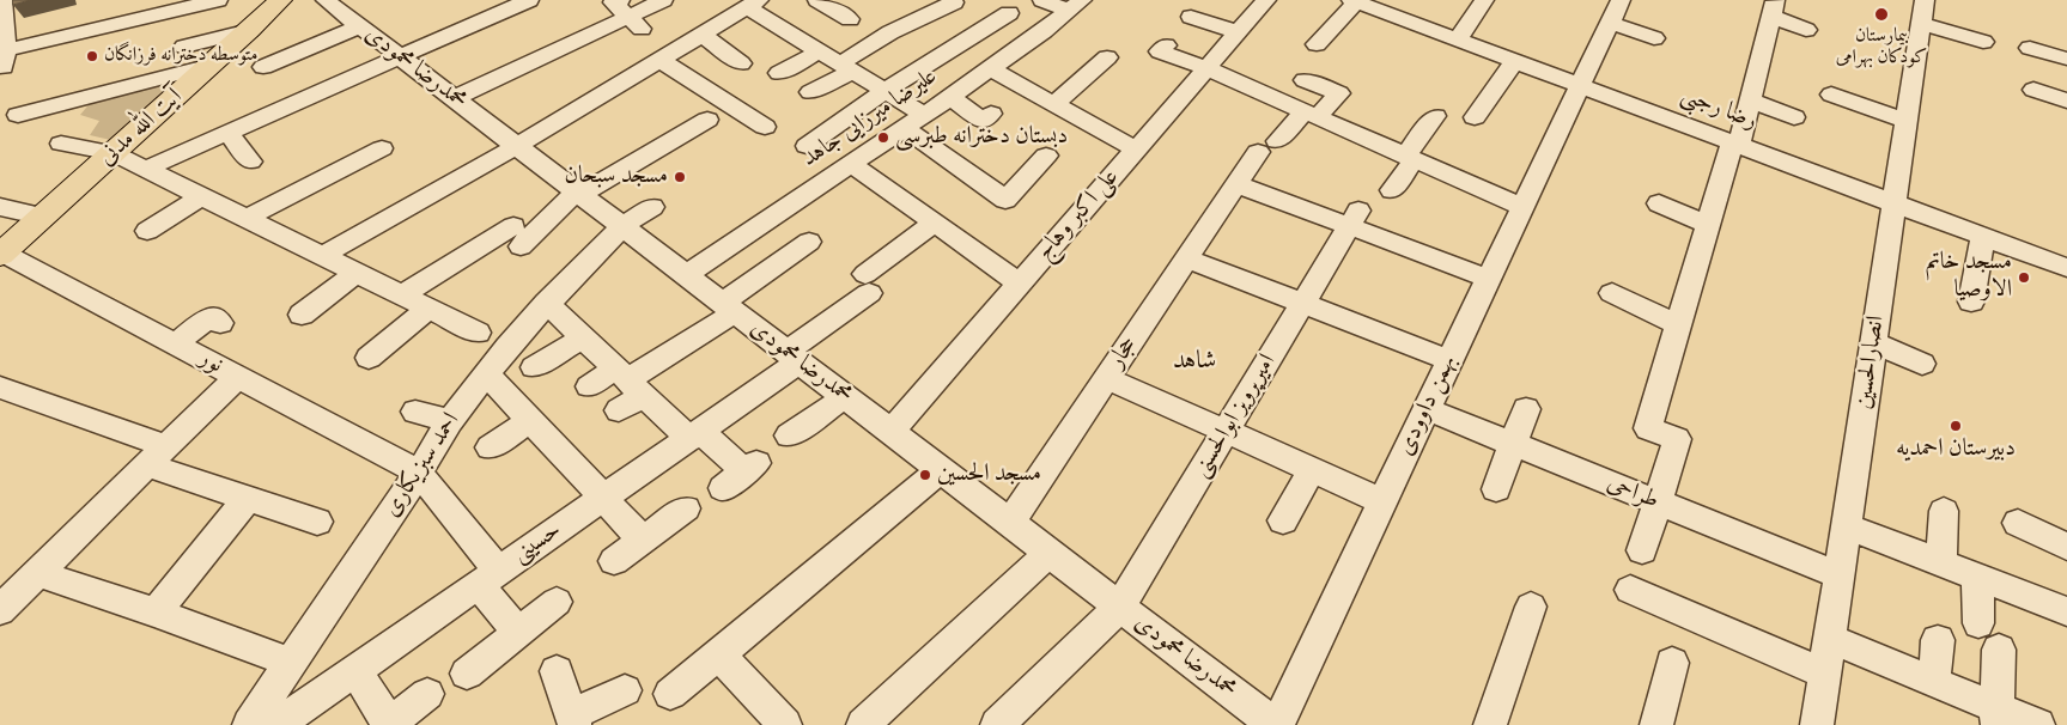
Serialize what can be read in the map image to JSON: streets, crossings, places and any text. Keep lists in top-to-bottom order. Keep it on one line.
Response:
{"streets":{"main road":["آیت الله مدنی"],"street":["محمدرضا محمودی","رضا رجبی","علیرضا میرزایی جاهد","علی اکبر وهاج","حجار","نور","انصارالحسین","بهمن داوودی","امیرپرویز ابوالحسنی","احمد سبزیکاری","طراحی","حسینی"]},"crossings":[["محمدرضا محمودی","علیرضا میرزایی جاهد"],["محمدرضا محمودی","علی اکبر وهاج"],["محمدرضا محمودی","حجار"],["محمدرضا محمودی","بهمن داوودی"],["محمدرضا محمودی","امیرپرویز ابوالحسنی"],["محمدرضا محمودی","احمد سبزیکاری"],["محمدرضا محمودی","حسینی"],["رضا رجبی","انصارالحسین"],["رضا رجبی","بهمن داوودی"],["آیت الله مدنی","نور"],["نور","احمد سبزیکاری"],["انصارالحسین","طراحی"],["بهمن داوودی","طراحی"]],"districts":["شاهد"],"places":["بیمارستان کودکان بهرامی","متوسطه دخترانه فرزانگان","دبستان دخترانه طبرسی","مسجد سبحان","مسجد خاتم الاوصیا","دبیرستان احمدیه","مسجد الحسین"]}
